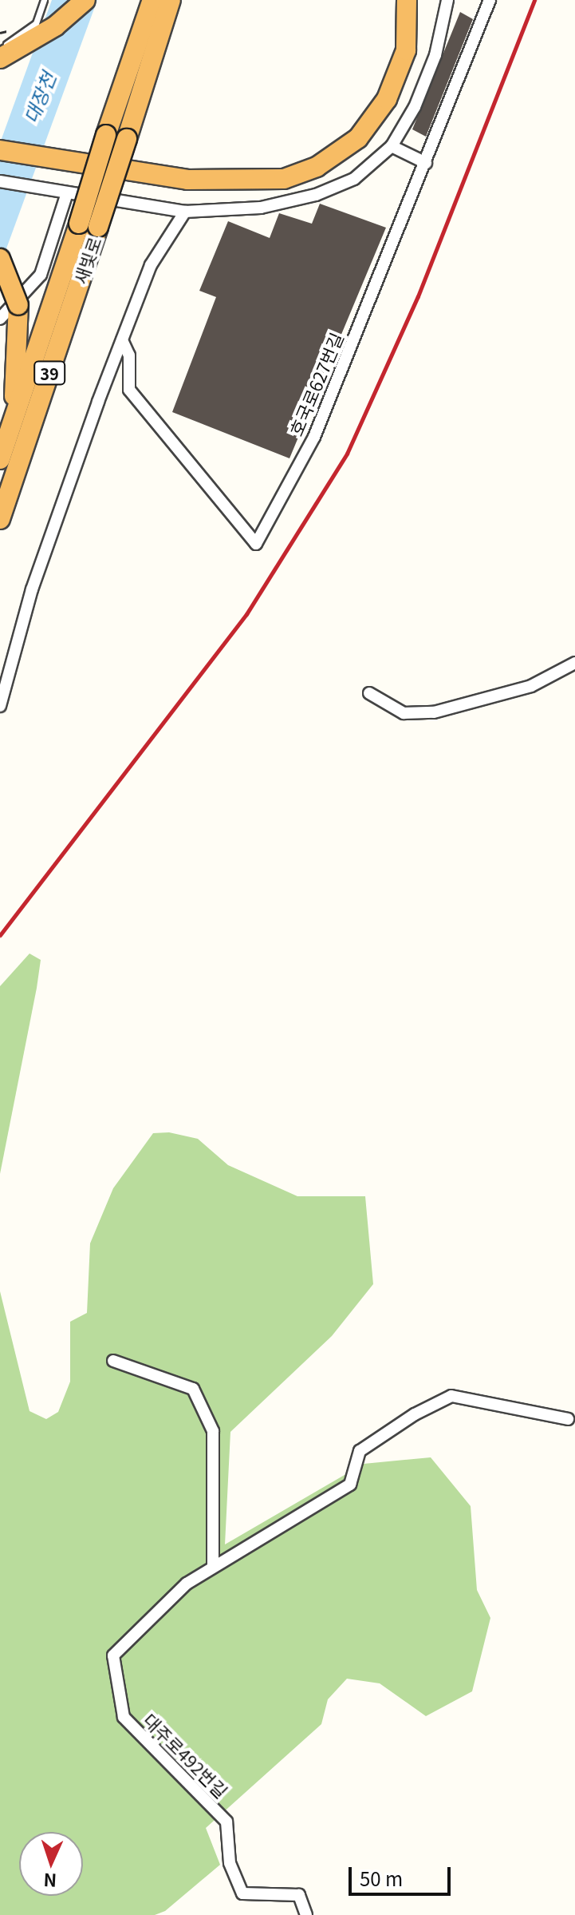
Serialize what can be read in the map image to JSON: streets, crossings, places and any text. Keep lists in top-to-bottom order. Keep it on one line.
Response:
{"streets":{"highway":["새빛로","39"],"street":["호국로627번길","대주로492번길"]},"water":["대장천"],"scale_bar":"50 m","north":"bottom"}
